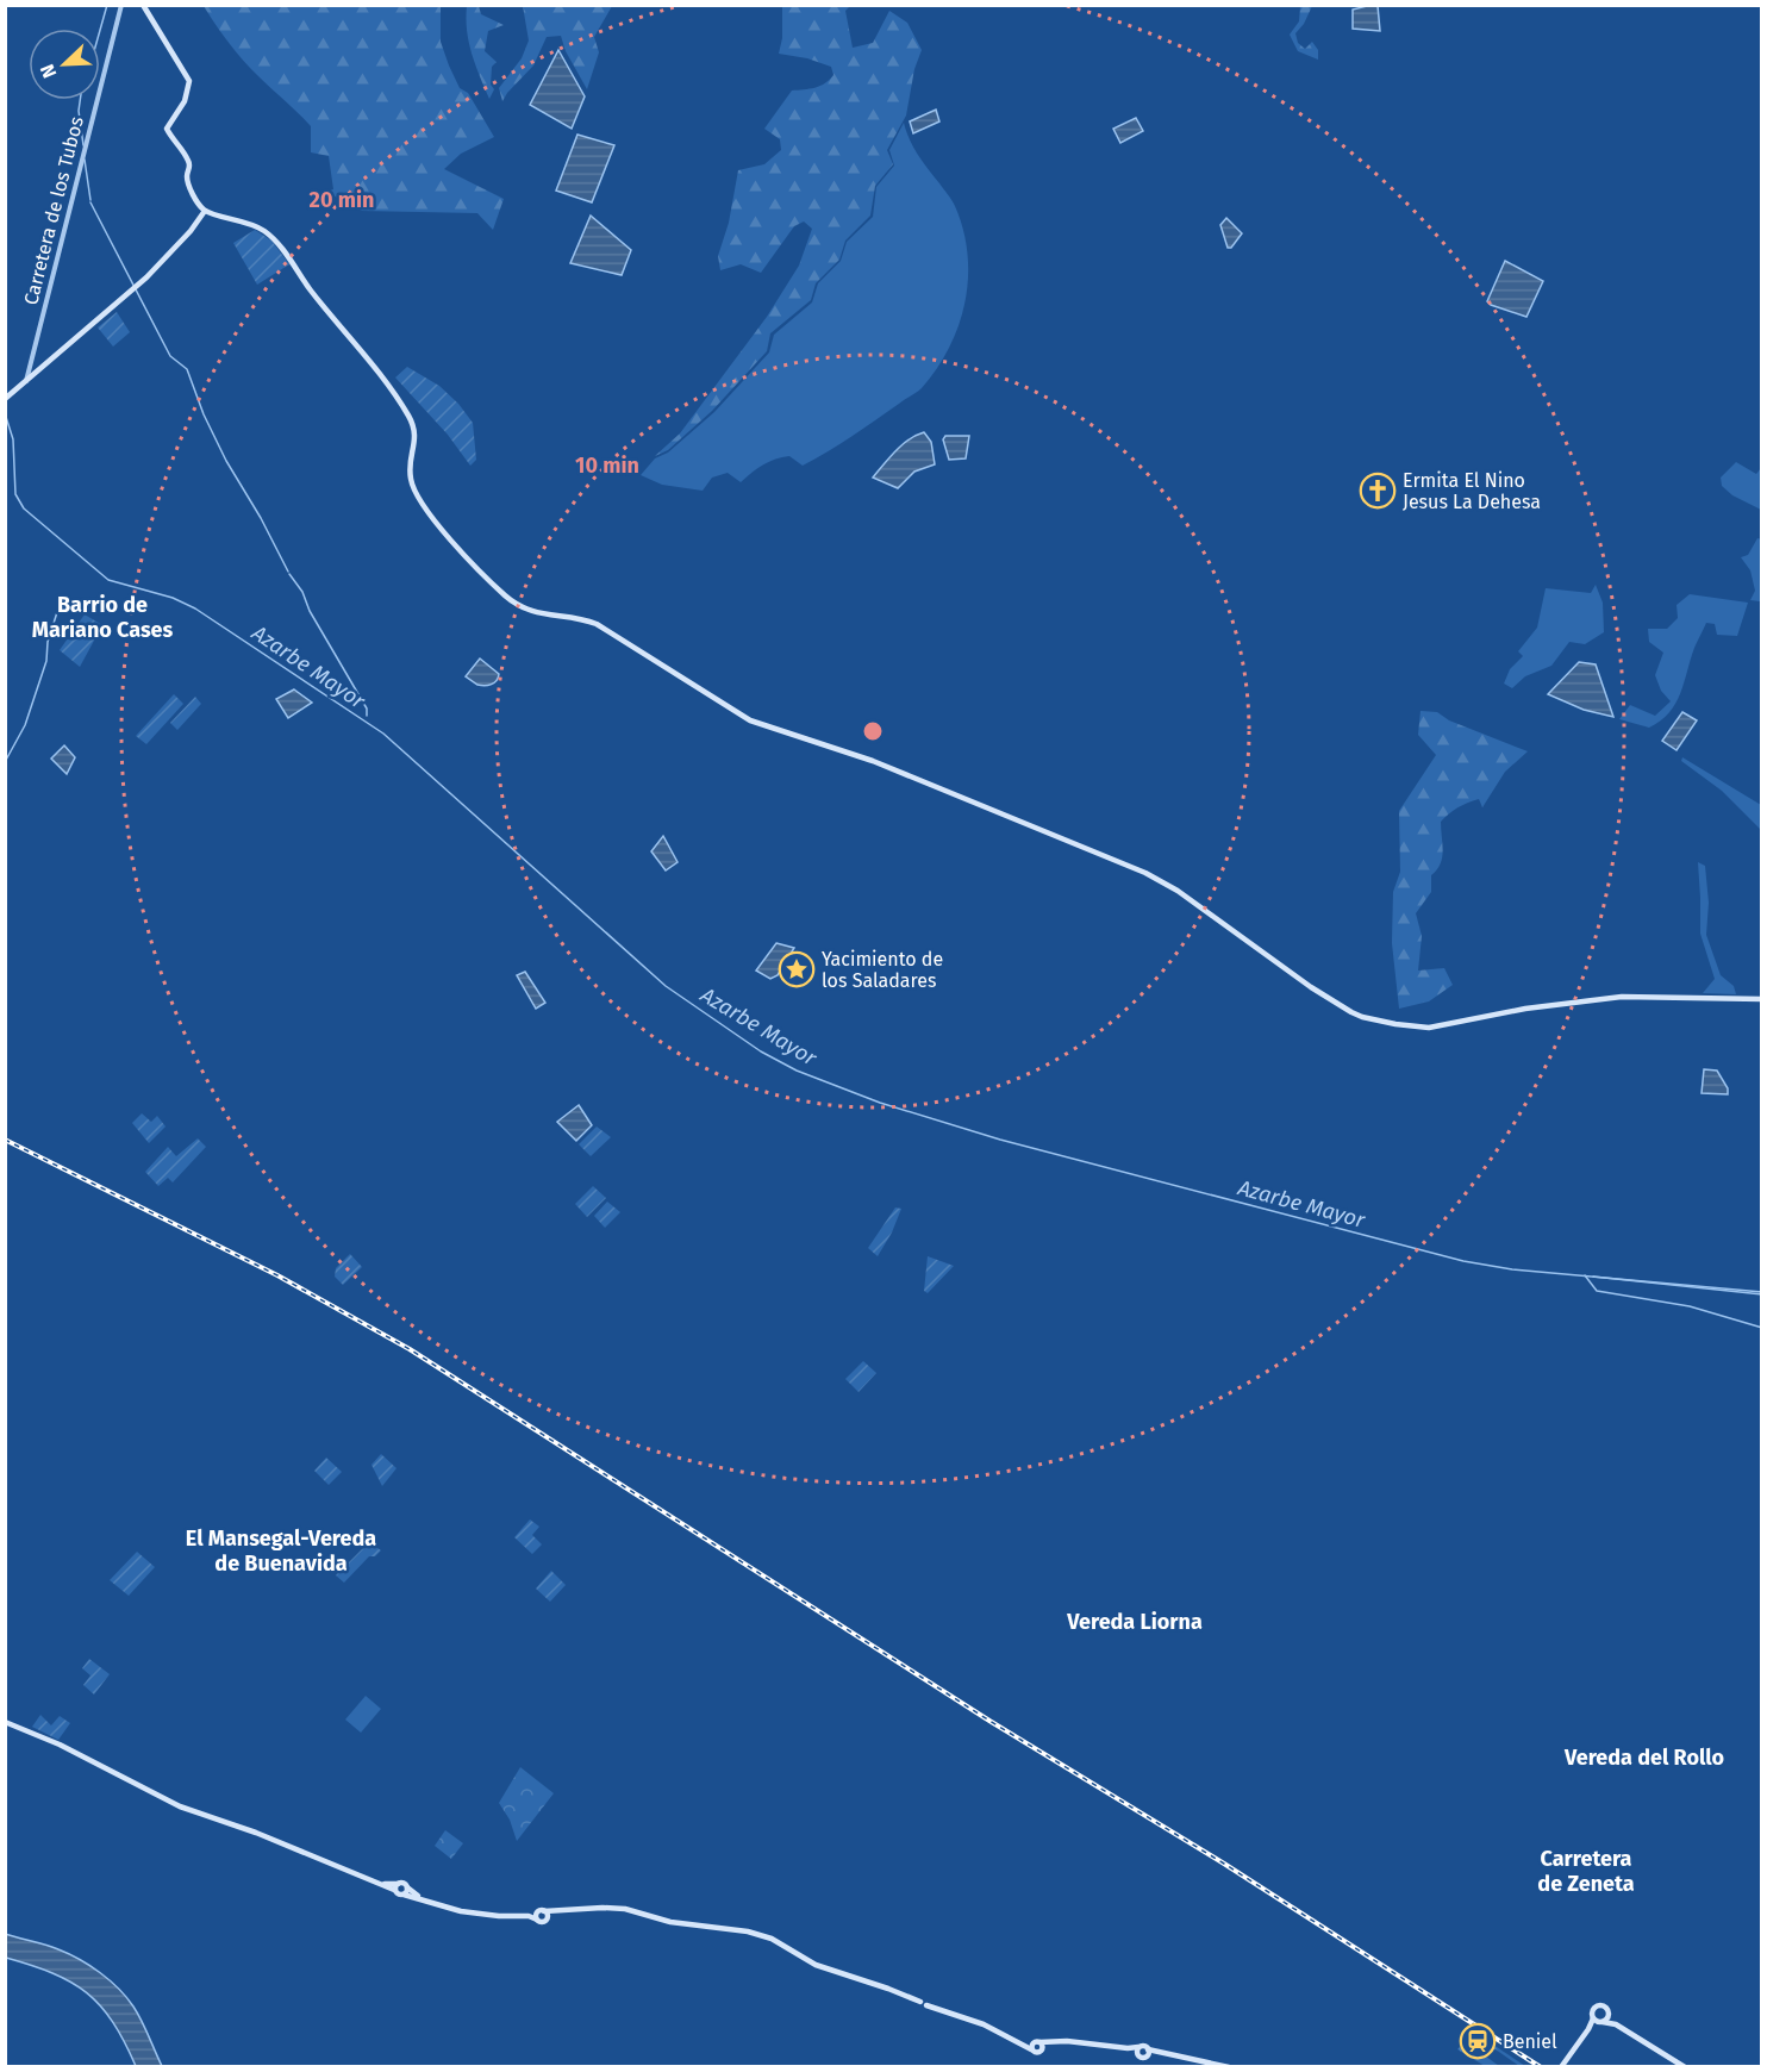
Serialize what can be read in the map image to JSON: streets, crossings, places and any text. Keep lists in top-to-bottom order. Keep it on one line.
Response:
{"streets":{"street":["Carretera de los Tubos"]},"districts":["Barrio de Mariano Cases","El Mansegal-Vereda de Buenavida","Vereda Liorna","Vereda del Rollo","Carretera de Zeneta"],"water":["Azarbe Mayor"],"places":{"church":["Ermita El Nino Jesus La Dehesa"],"place":["Yacimiento de los Saladares"],"station":["Beniel"]},"north":"bottom left","rings":["20 min","10 min"]}
